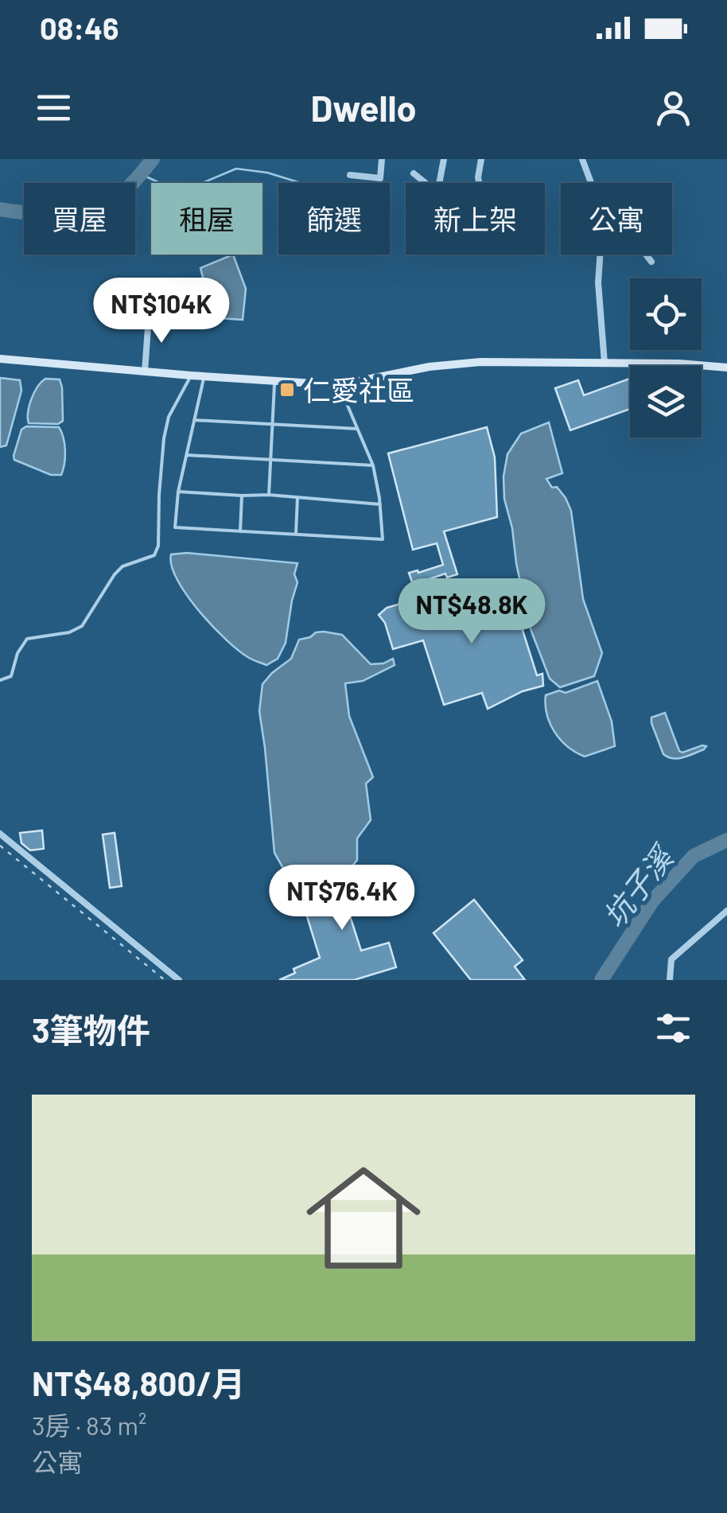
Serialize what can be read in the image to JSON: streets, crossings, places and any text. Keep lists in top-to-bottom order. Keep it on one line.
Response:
{"water":["坑子溪"],"places":{"transit":["仁愛社區"]},"page":{"status":"08:46","header":"Dwello","chip":["買屋","租屋","篩選","新上架","公寓"],"price":["NT$104K","NT$48.8K","NT$76.4K"],"heading":"3筆物件","list":[{"name":"NT$48,800/月","note":"3房 · 83 m² · 公寓"}]}}
